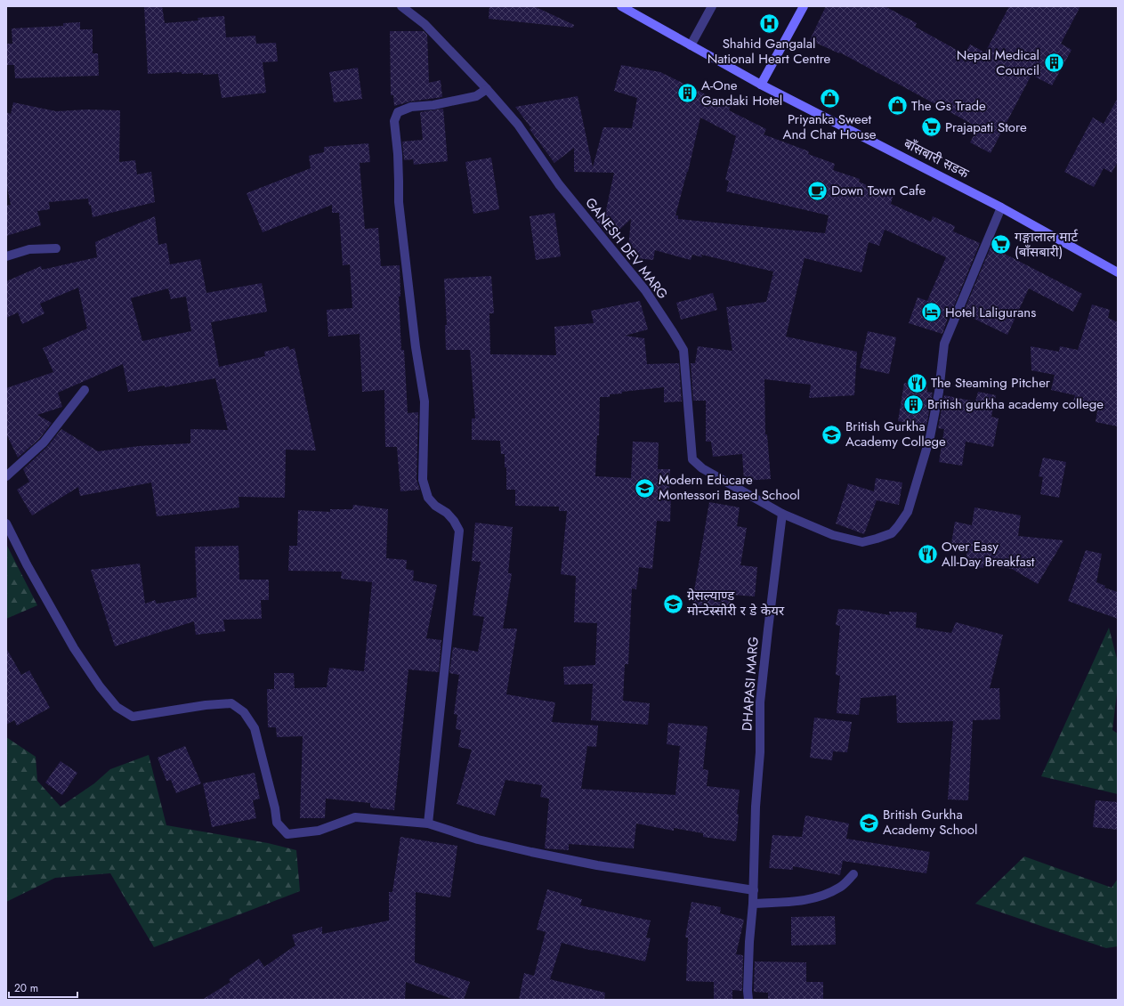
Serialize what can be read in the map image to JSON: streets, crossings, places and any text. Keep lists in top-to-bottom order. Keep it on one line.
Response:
{"streets":{"main road":["बाँसबारी सडक"],"street":["GANESH DEV MARG","DHAPASI MARG"]},"crossings":[["GANESH DEV MARG","DHAPASI MARG"]],"places":{"hospital":["Shahid Gangalal National Heart Centre"],"building":["Nepal Medical Council","A-One Gandaki Hotel","British gurkha academy college"],"shop":["Priyanka Sweet And Chat House","The Gs Trade"],"supermarket":["Prajapati Store","गङ्गालाल मार्ट (बाँसबारी)"],"cafe":["Down Town Cafe"],"hotel":["Hotel Laligurans"],"restaurant":["The Steaming Pitcher","Over Easy All-Day Breakfast"],"school or university":["British Gurkha Academy College","Modern Educare Montessori Based School","ग्रेसल्याण्ड मोन्टेस्सोरी र डे केयर","British Gurkha Academy School"]},"scale_bar":"20 m"}
